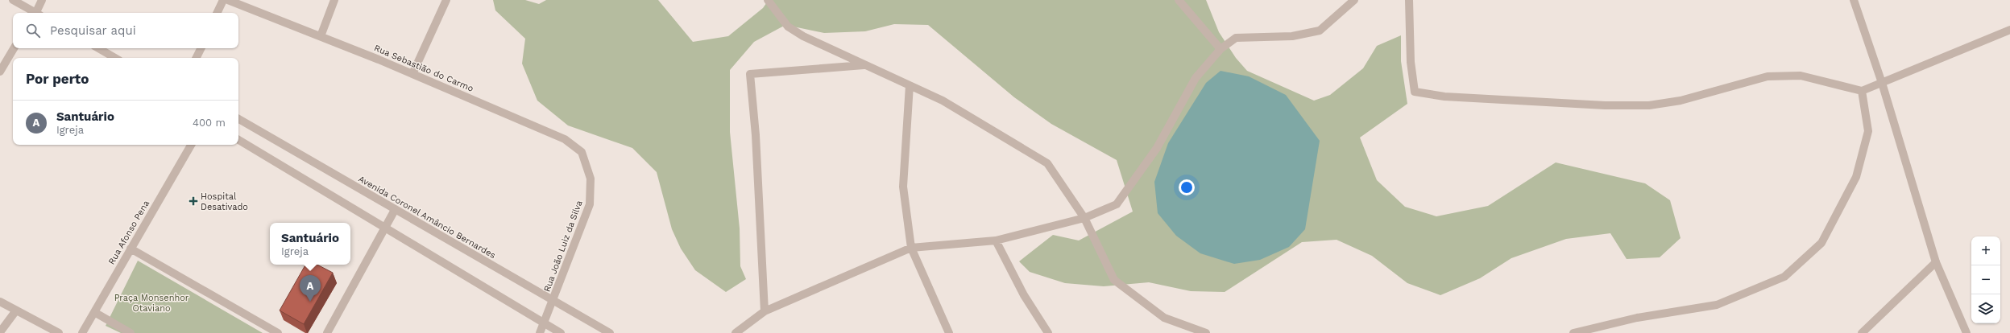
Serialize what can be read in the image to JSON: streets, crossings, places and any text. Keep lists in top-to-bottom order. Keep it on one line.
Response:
{"streets":{"street":["Rua Sebastião do Carmo","Avenida Coronel Amâncio Bernardes","Rua Afonso Pena","Rua João Luiz da Silva"]},"crossings":[["Rua Sebastião do Carmo","Rua João Luiz da Silva"],["Avenida Coronel Amâncio Bernardes","Rua João Luiz da Silva"]],"parks":["Praça Monsenhor Otaviano"],"places":{"health":["Hospital Desativado"]},"page":{"search":"Pesquisar aqui","heading":"Por perto","list":[{"mark":"A","name":"Santuário","note":"Igreja","value":"400 m"}],"popup":["Santuário","Igreja"],"map_buttons":["+","−"],"pins":"A"}}
